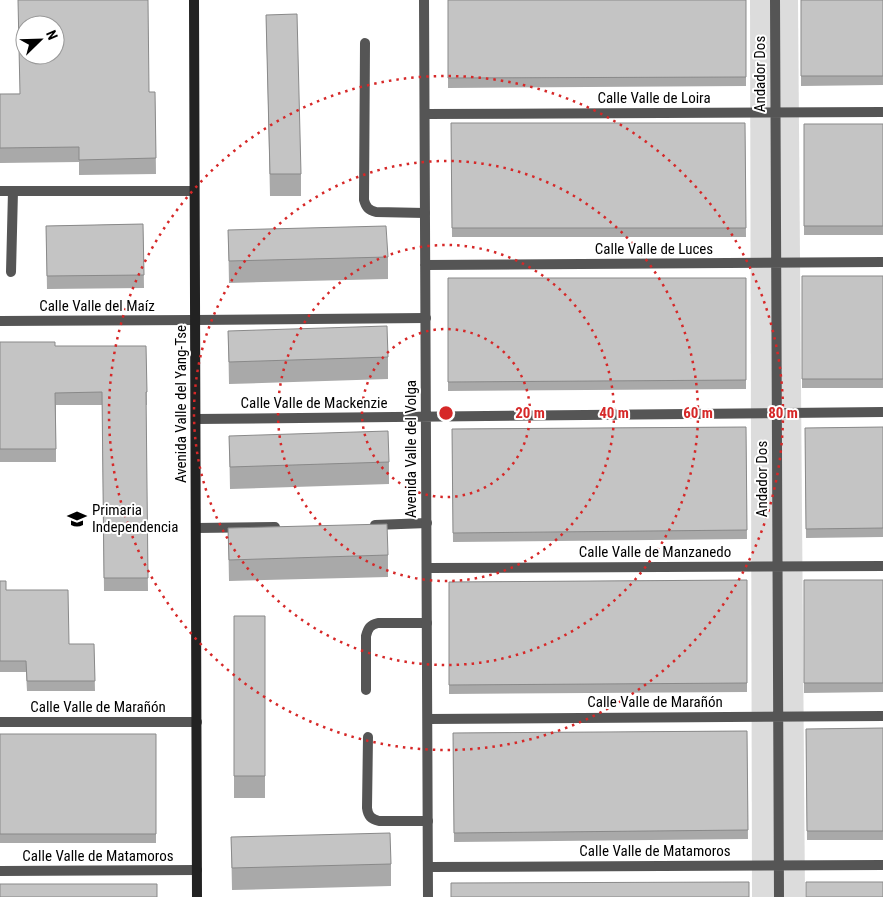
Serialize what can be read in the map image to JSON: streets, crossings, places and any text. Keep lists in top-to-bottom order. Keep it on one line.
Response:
{"streets":{"street":["Andador Dos","Calle Valle de Loira","Calle Valle de Luces","Calle Valle del Maíz","Calle Valle de Mackenzie","Avenida Valle del Yang-Tse","Avenida Valle del Volga","Calle Valle de Manzanedo","Calle Valle de Marañón","Calle Valle de Matamoros"]},"crossings":[["Andador Dos","Calle Valle de Loira"],["Andador Dos","Calle Valle de Luces"],["Andador Dos","Calle Valle de Mackenzie"],["Andador Dos","Calle Valle de Manzanedo"],["Andador Dos","Calle Valle de Marañón"],["Andador Dos","Calle Valle de Matamoros"],["Calle Valle de Loira","Avenida Valle del Volga"],["Calle Valle de Luces","Avenida Valle del Volga"],["Calle Valle del Maíz","Avenida Valle del Yang-Tse"],["Calle Valle del Maíz","Avenida Valle del Volga"],["Calle Valle de Mackenzie","Avenida Valle del Yang-Tse"],["Calle Valle de Mackenzie","Avenida Valle del Volga"],["Avenida Valle del Yang-Tse","Calle Valle de Marañón"],["Avenida Valle del Yang-Tse","Calle Valle de Matamoros"],["Avenida Valle del Volga","Calle Valle de Manzanedo"],["Avenida Valle del Volga","Calle Valle de Marañón"],["Avenida Valle del Volga","Calle Valle de Matamoros"]],"places":{"school or university":["Primaria Independencia"]},"north":"top right","rings":["20 m","40 m","60 m","80 m"]}
